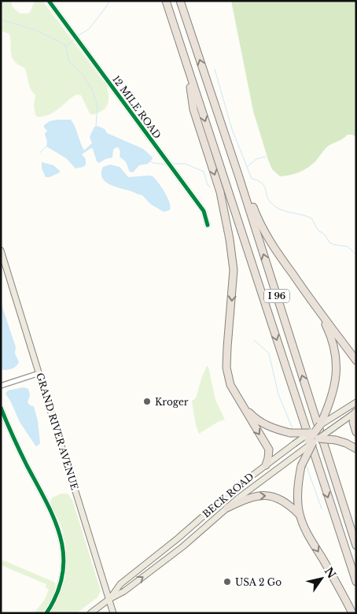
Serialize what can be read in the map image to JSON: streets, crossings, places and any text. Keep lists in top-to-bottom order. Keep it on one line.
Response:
{"streets":{"highway":["I 96"],"main road":["GRAND RIVER AVENUE","BECK ROAD"],"street":["12 MILE ROAD"]},"crossings":[["GRAND RIVER AVENUE","BECK ROAD"]],"places":["Kroger","USA 2 Go"],"north":"top right"}
